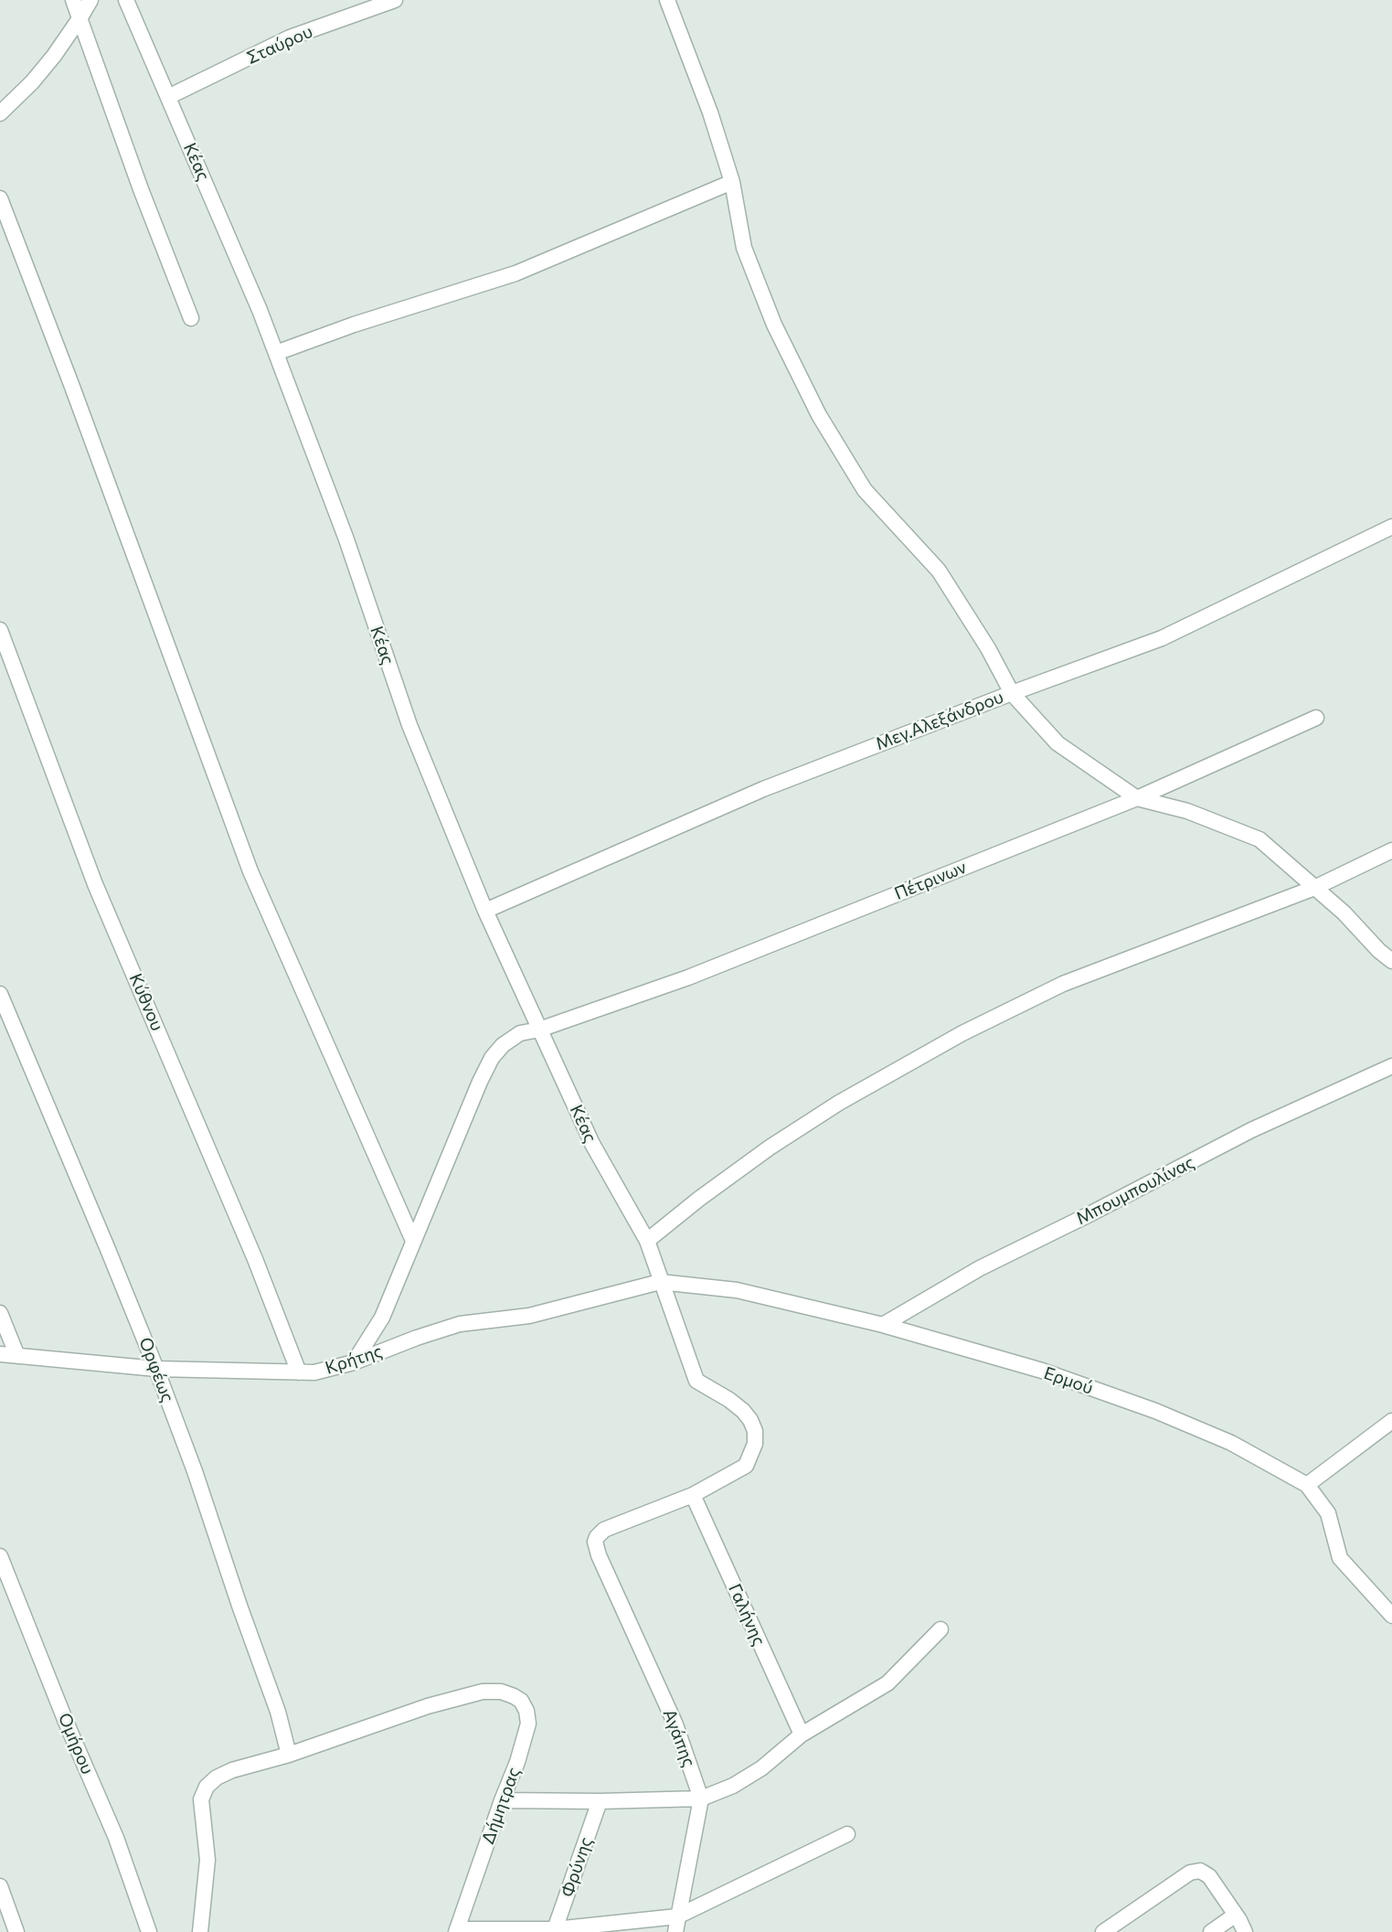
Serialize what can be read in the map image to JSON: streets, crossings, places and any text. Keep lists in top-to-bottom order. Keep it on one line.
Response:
{"streets":{"street":["Σταύρου","Κέας","Μεγ.Αλεξάνδρου","Πέτρινων","Κύθνου","Μπουμπουλίνας","Κρήτης","Ορφέως","Ερμού","Γαλήνης","Αγάπης","Ομήρου","Δήμητρας","Φρύνης"]},"crossings":[["Σταύρου","Κέας"],["Κέας","Μεγ.Αλεξάνδρου"],["Κέας","Πέτρινων"],["Κέας","Κρήτης"],["Κέας","Ερμού"],["Κέας","Γαλήνης"],["Κέας","Αγάπης"],["Πέτρινων","Κρήτης"],["Κύθνου","Κρήτης"],["Μπουμπουλίνας","Ερμού"],["Κρήτης","Ορφέως"],["Κρήτης","Ερμού"],["Ορφέως","Δήμητρας"]]}
